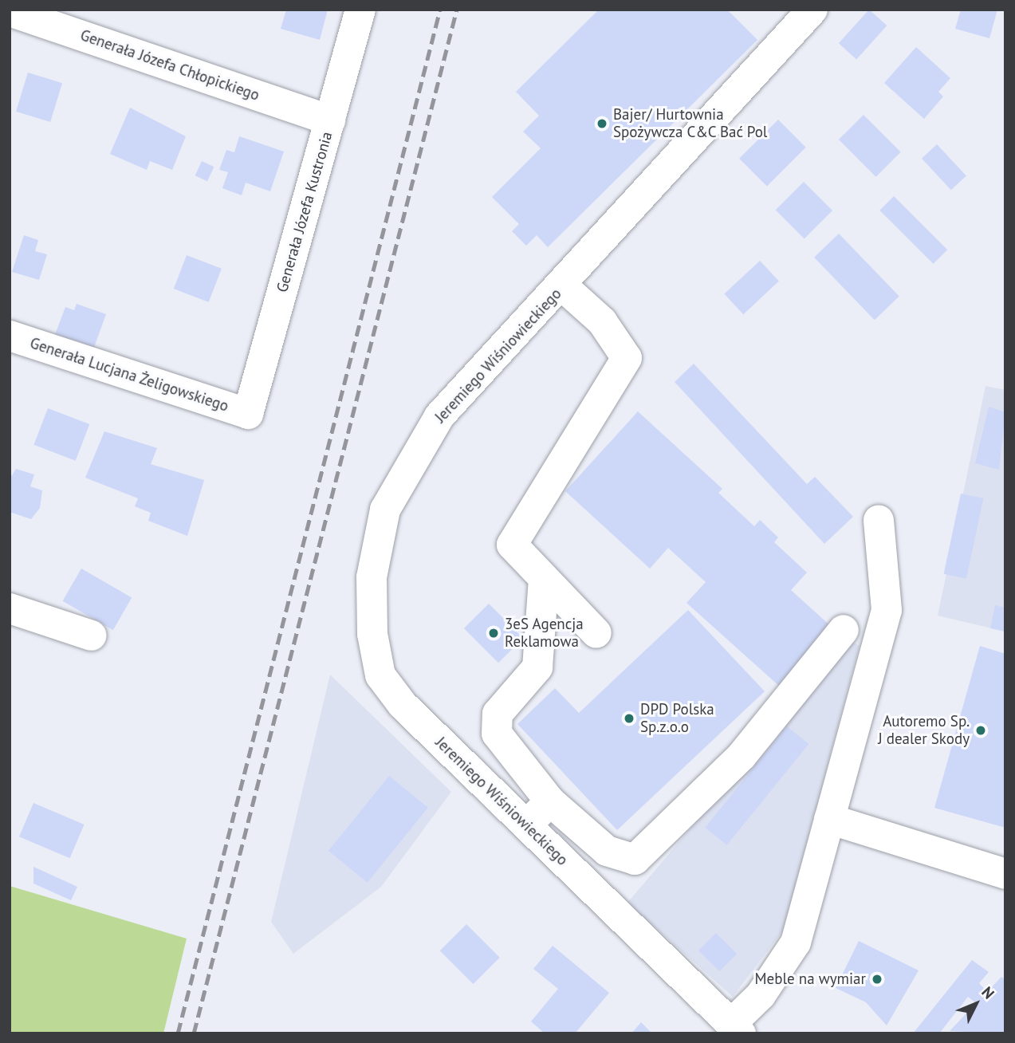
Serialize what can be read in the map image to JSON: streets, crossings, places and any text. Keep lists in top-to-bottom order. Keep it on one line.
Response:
{"streets":{"street":["Generała Józefa Chłopickiego","Generała Józefa Kustronia","Jeremiego Wiśniowieckiego","Generała Lucjana Żeligowskiego"]},"crossings":[["Generała Józefa Chłopickiego","Generała Józefa Kustronia"],["Generała Józefa Kustronia","Generała Lucjana Żeligowskiego"]],"places":["Bajer/ Hurtownia Spożywcza C&C Bać Pol","3eS Agencja Reklamowa","DPD Polska Sp.z.o.o","Autoremo Sp. J dealer Skody","Meble na wymiar"],"north":"top right"}
